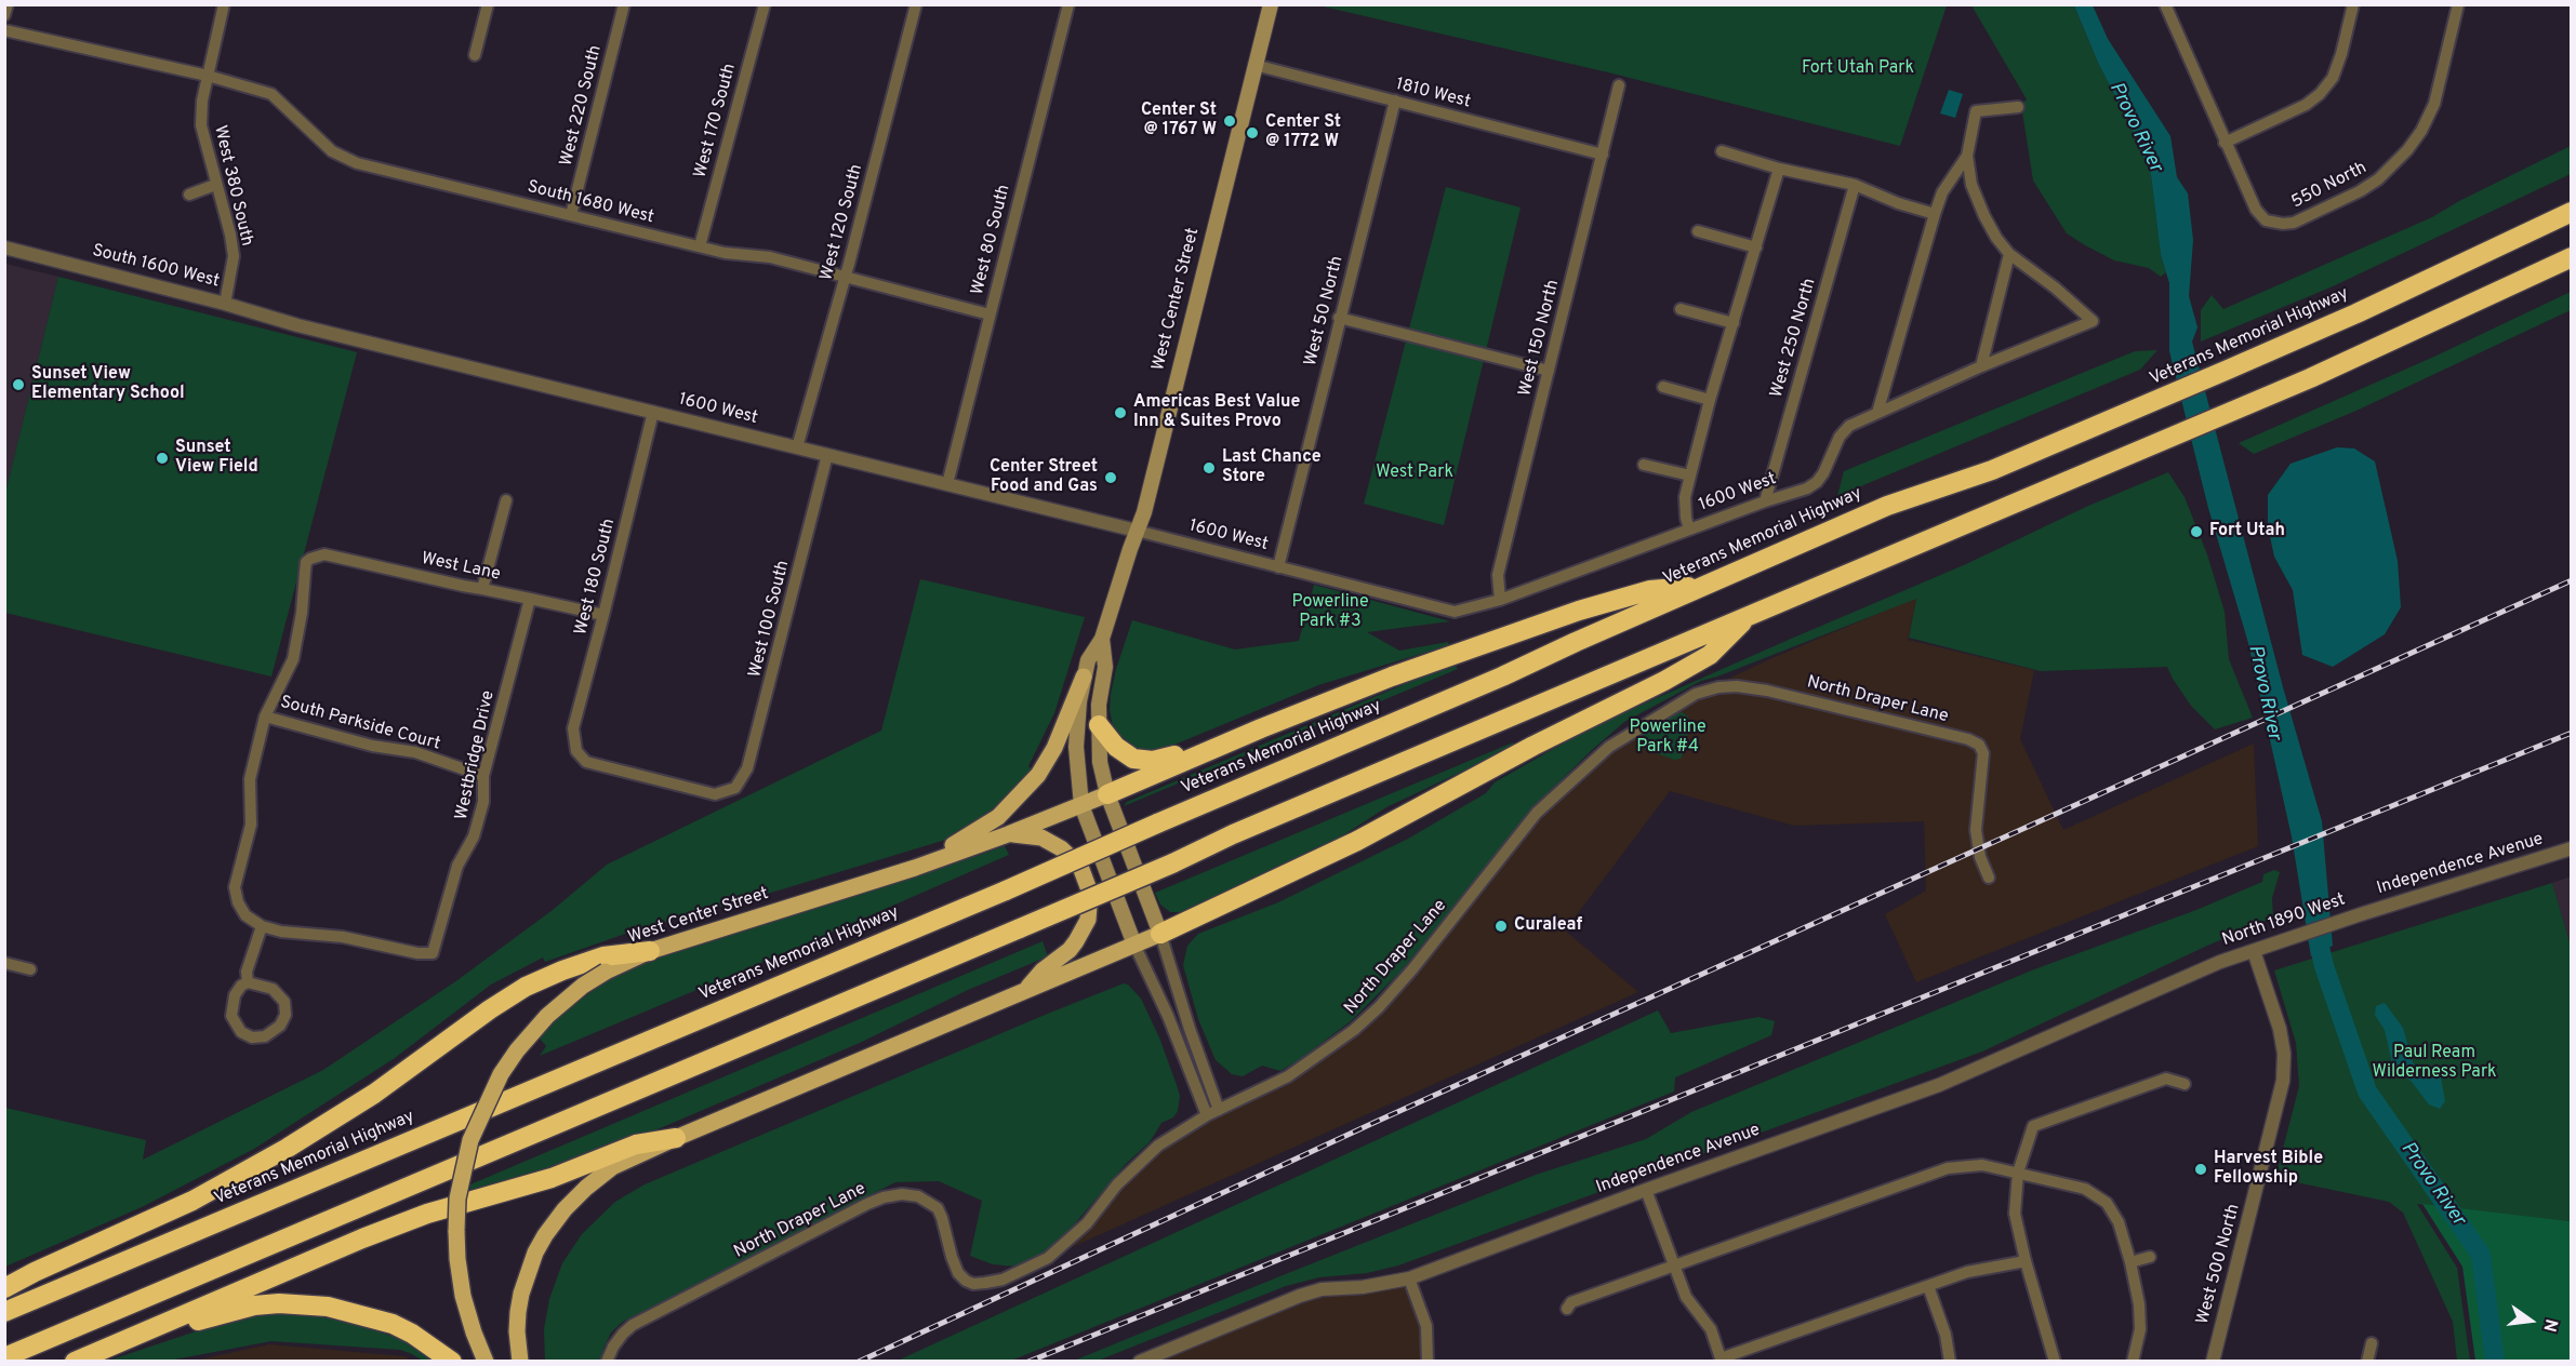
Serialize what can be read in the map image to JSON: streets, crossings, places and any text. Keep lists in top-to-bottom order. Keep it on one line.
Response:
{"streets":{"highway":["Veterans Memorial Highway"],"main road":["West Center Street"],"street":["1810 West","West 220 South","West 170 South","West 380 South","550 North","South 1680 West","West 120 South","West 80 South","South 1600 West","West 50 North","West 150 North","West 250 North","1600 West","West Lane","West 180 South","West 100 South","North Draper Lane","South Parkside Court","Westbridge Drive","Independence Avenue","North 1890 West","West 500 North"]},"crossings":[["1810 West","West Center Street"],["1810 West","West 50 North"],["1810 West","West 150 North"],["West 220 South","South 1680 West"],["West 170 South","South 1680 West"],["West 380 South","South 1680 West"],["West 380 South","South 1600 West"],["South 1680 West","West 120 South"],["South 1680 West","West 80 South"],["West 120 South","1600 West"],["West 80 South","1600 West"],["South 1600 West","1600 West"],["West Center Street","1600 West"],["West Center Street","North Draper Lane"],["West 50 North","1600 West"],["West 150 North","1600 West"],["West 250 North","1600 West"],["1600 West","West 180 South"],["1600 West","West 100 South"],["West Lane","West 180 South"],["West Lane","South Parkside Court"],["West Lane","Westbridge Drive"],["West 180 South","West 100 South"],["South Parkside Court","Westbridge Drive"],["Independence Avenue","North 1890 West"],["North 1890 West","West 500 North"]],"water":["Provo River"],"parks":["Fort Utah Park","West Park","Powerline Park #3","Powerline Park #4","Paul Ream Wilderness Park"],"places":["Center St @ 1767 W","Center St @ 1772 W","Sunset View Elementary School","Americas Best Value Inn & Suites Provo","Sunset View Field","Last Chance Store","Center Street Food and Gas","Fort Utah","Curaleaf","Harvest Bible Fellowship"],"north":"right"}
